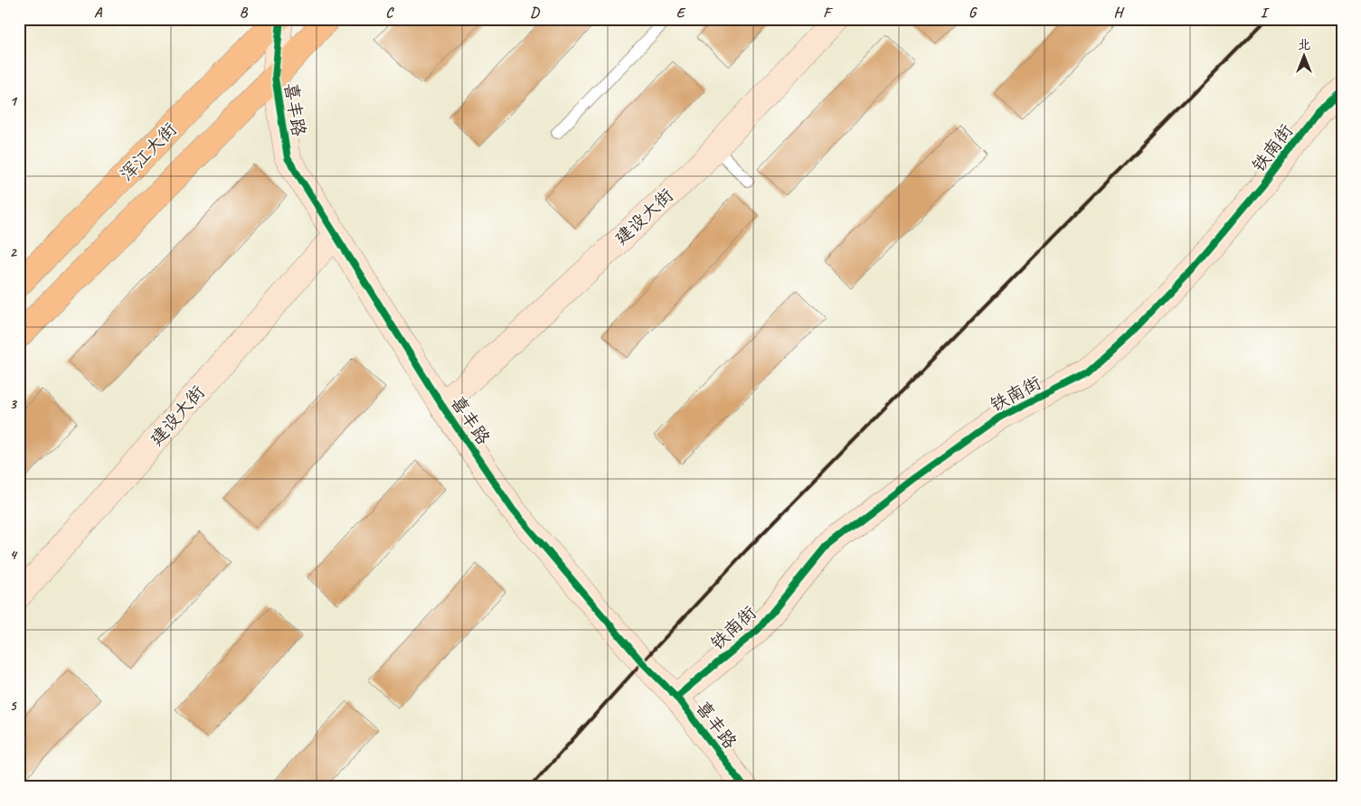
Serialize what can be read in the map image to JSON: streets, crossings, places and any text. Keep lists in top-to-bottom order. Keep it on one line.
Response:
{"streets":{"main road":["浑江大街"],"street":["喜丰路","铁南街","建设大街"]},"crossings":[["喜丰路","铁南街"],["喜丰路","浑江大街"],["喜丰路","建设大街"]],"north":"top","grid":{"columns":["A","B","C","D","E","F","G","H","I"],"rows":["1","2","3","4","5"]}}
